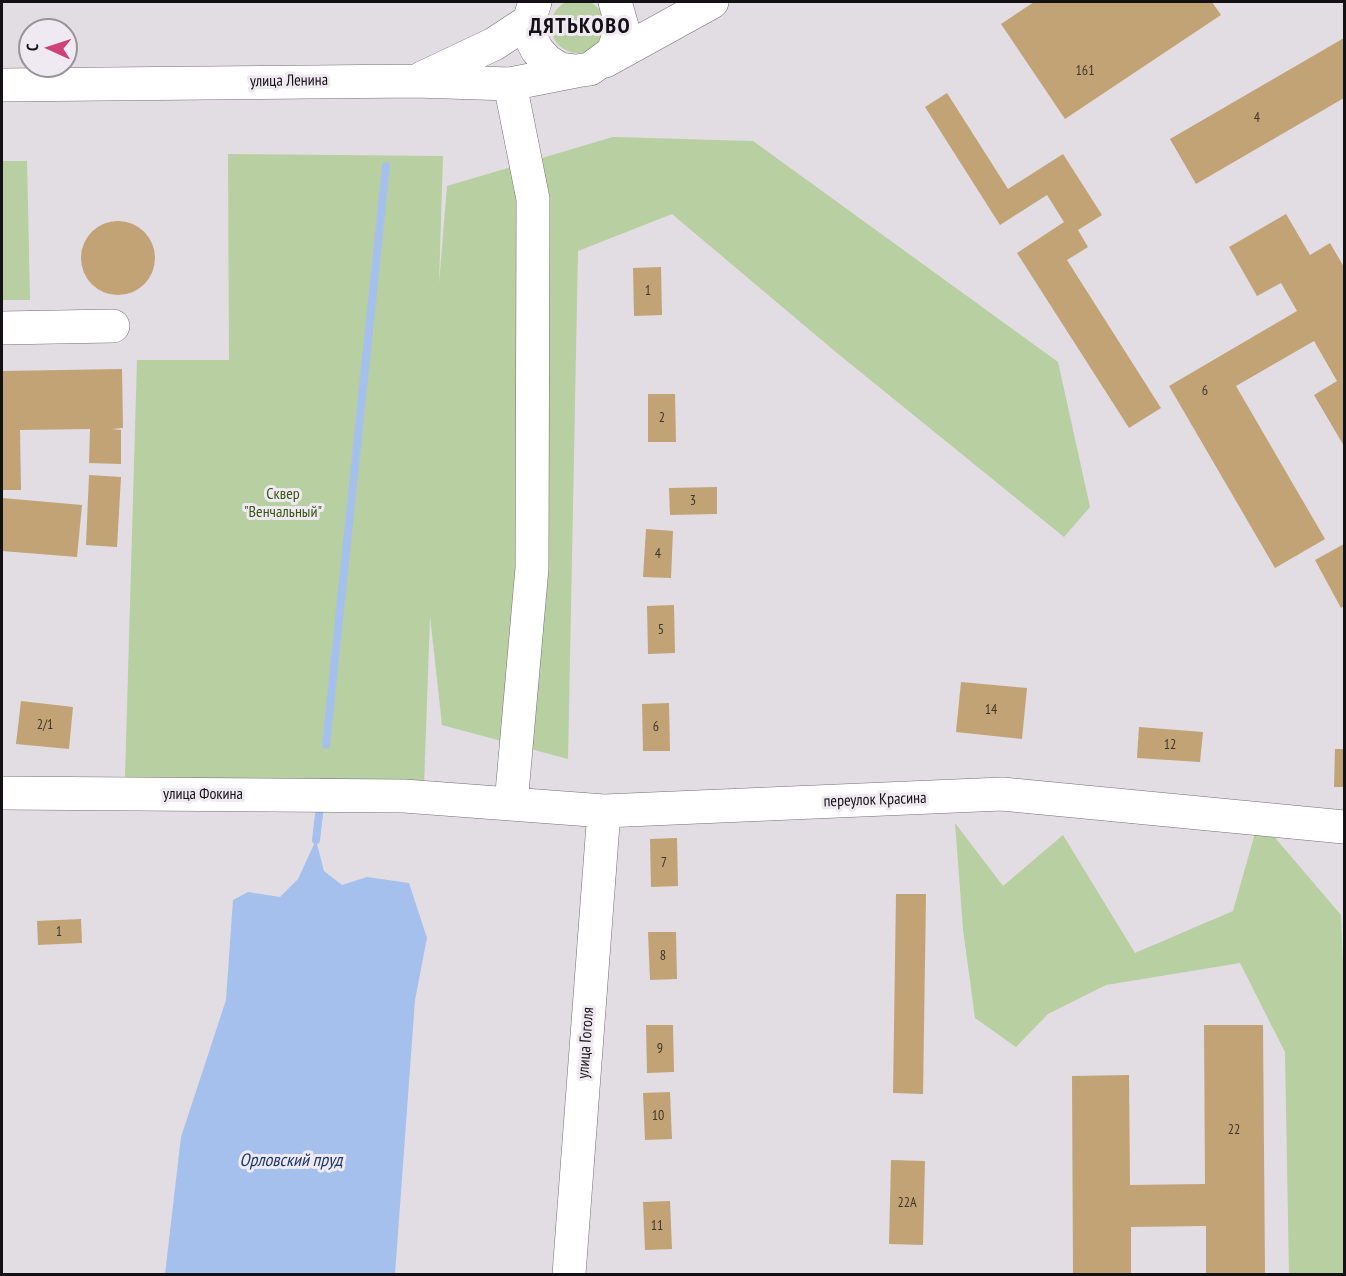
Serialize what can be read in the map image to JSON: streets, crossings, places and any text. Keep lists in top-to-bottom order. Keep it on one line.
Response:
{"streets":{"street":["улица Ленина","улица Фокина","переулок Красина","улица Гоголя"]},"crossings":[["улица Фокина","переулок Красина"],["переулок Красина","улица Гоголя"]],"districts":["ДЯТЬКОВО"],"water":["Орловский пруд"],"parks":["Сквер \"Венчальный\""],"house_numbers":["161","4","1","6","2","3","4","5","14","2/1","6","12","7","1","8","9","10","22","22А","11"],"north":"left"}
